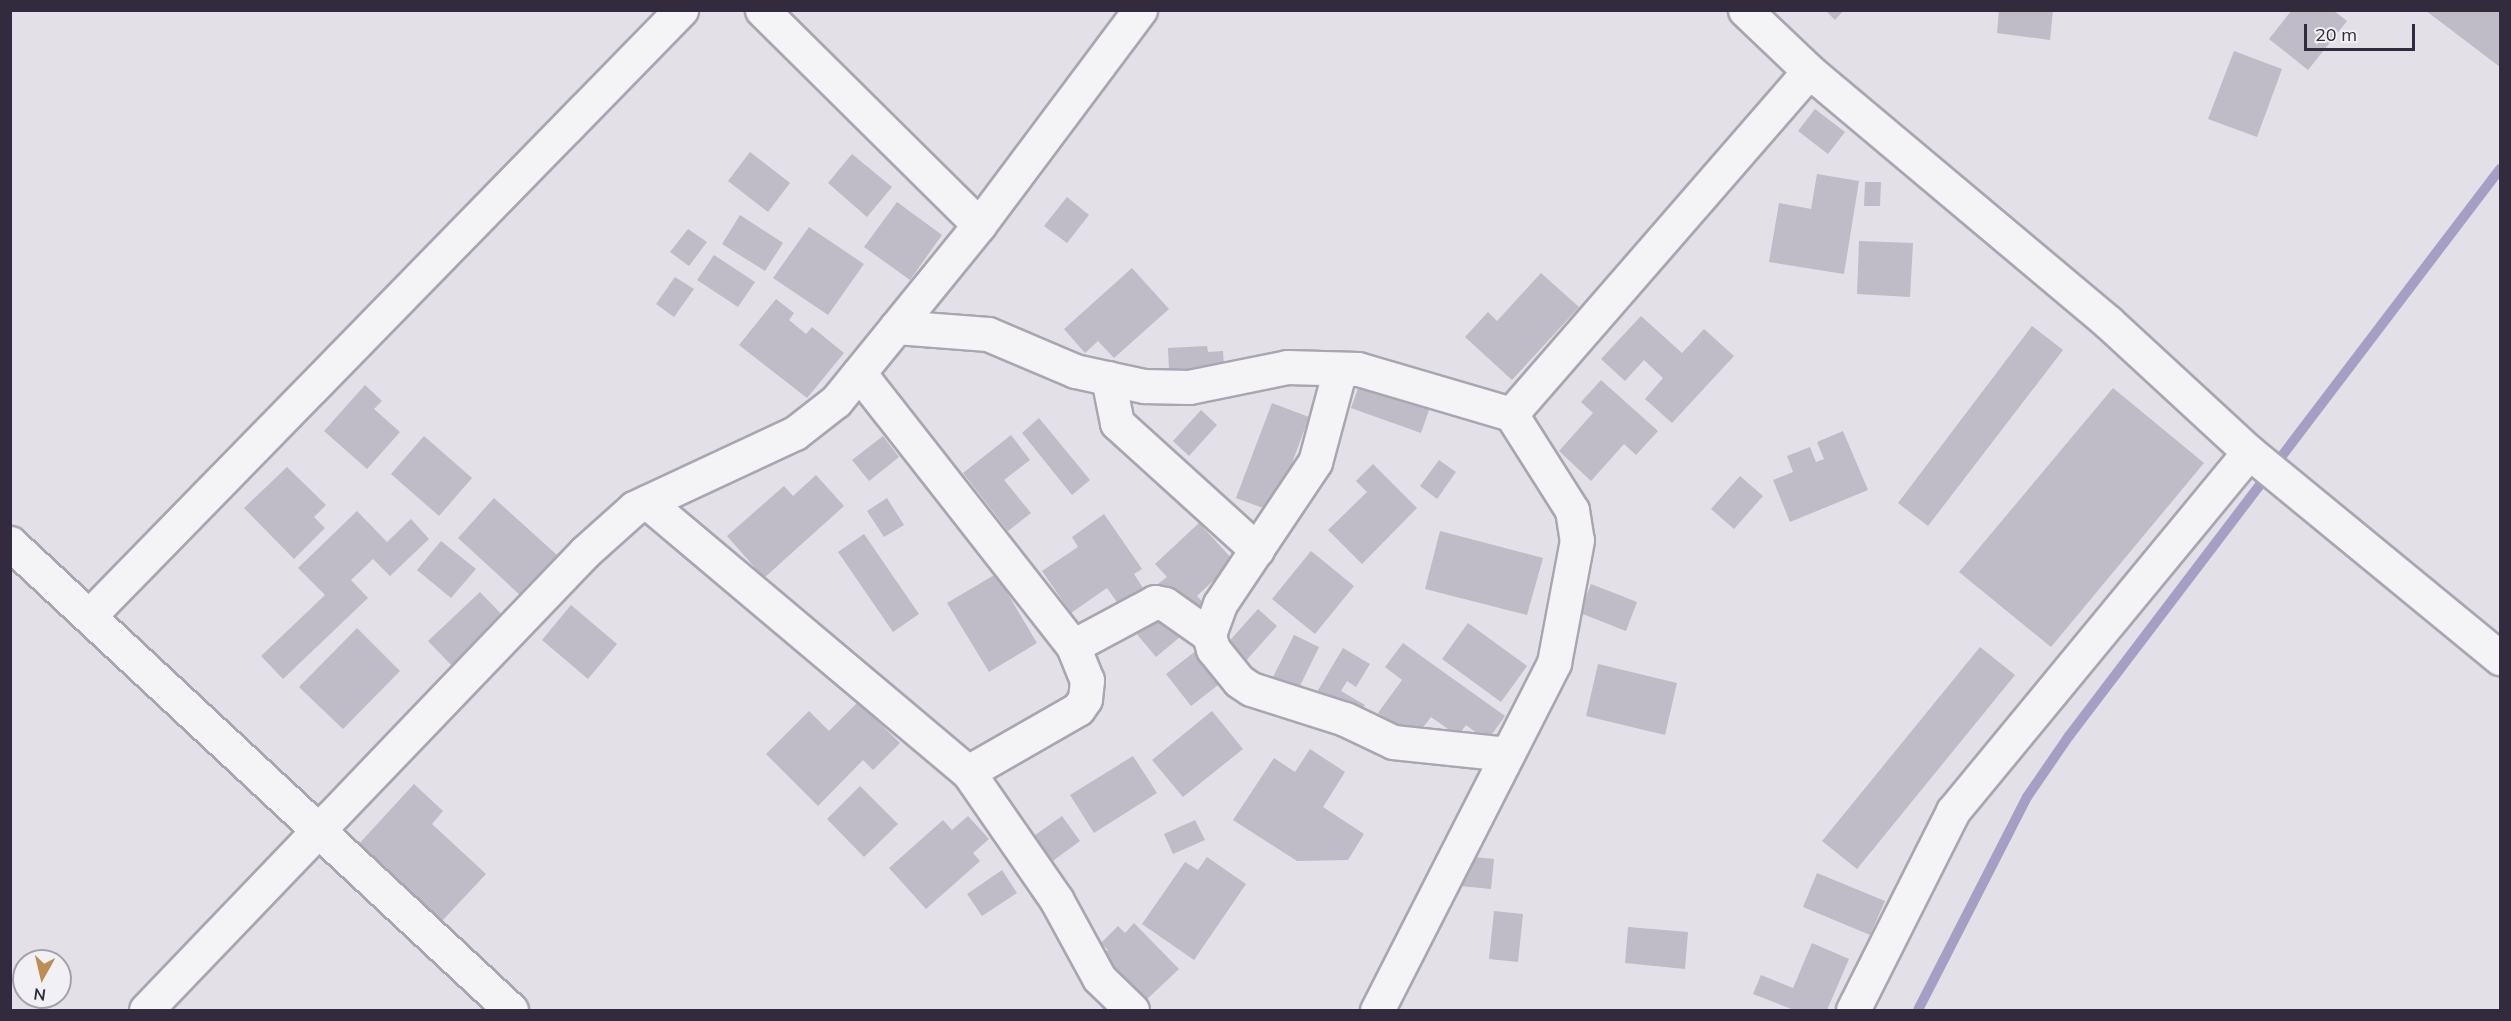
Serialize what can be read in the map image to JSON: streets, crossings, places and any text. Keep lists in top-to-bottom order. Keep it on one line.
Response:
{"scale_bar":"20 m","north":"bottom"}
